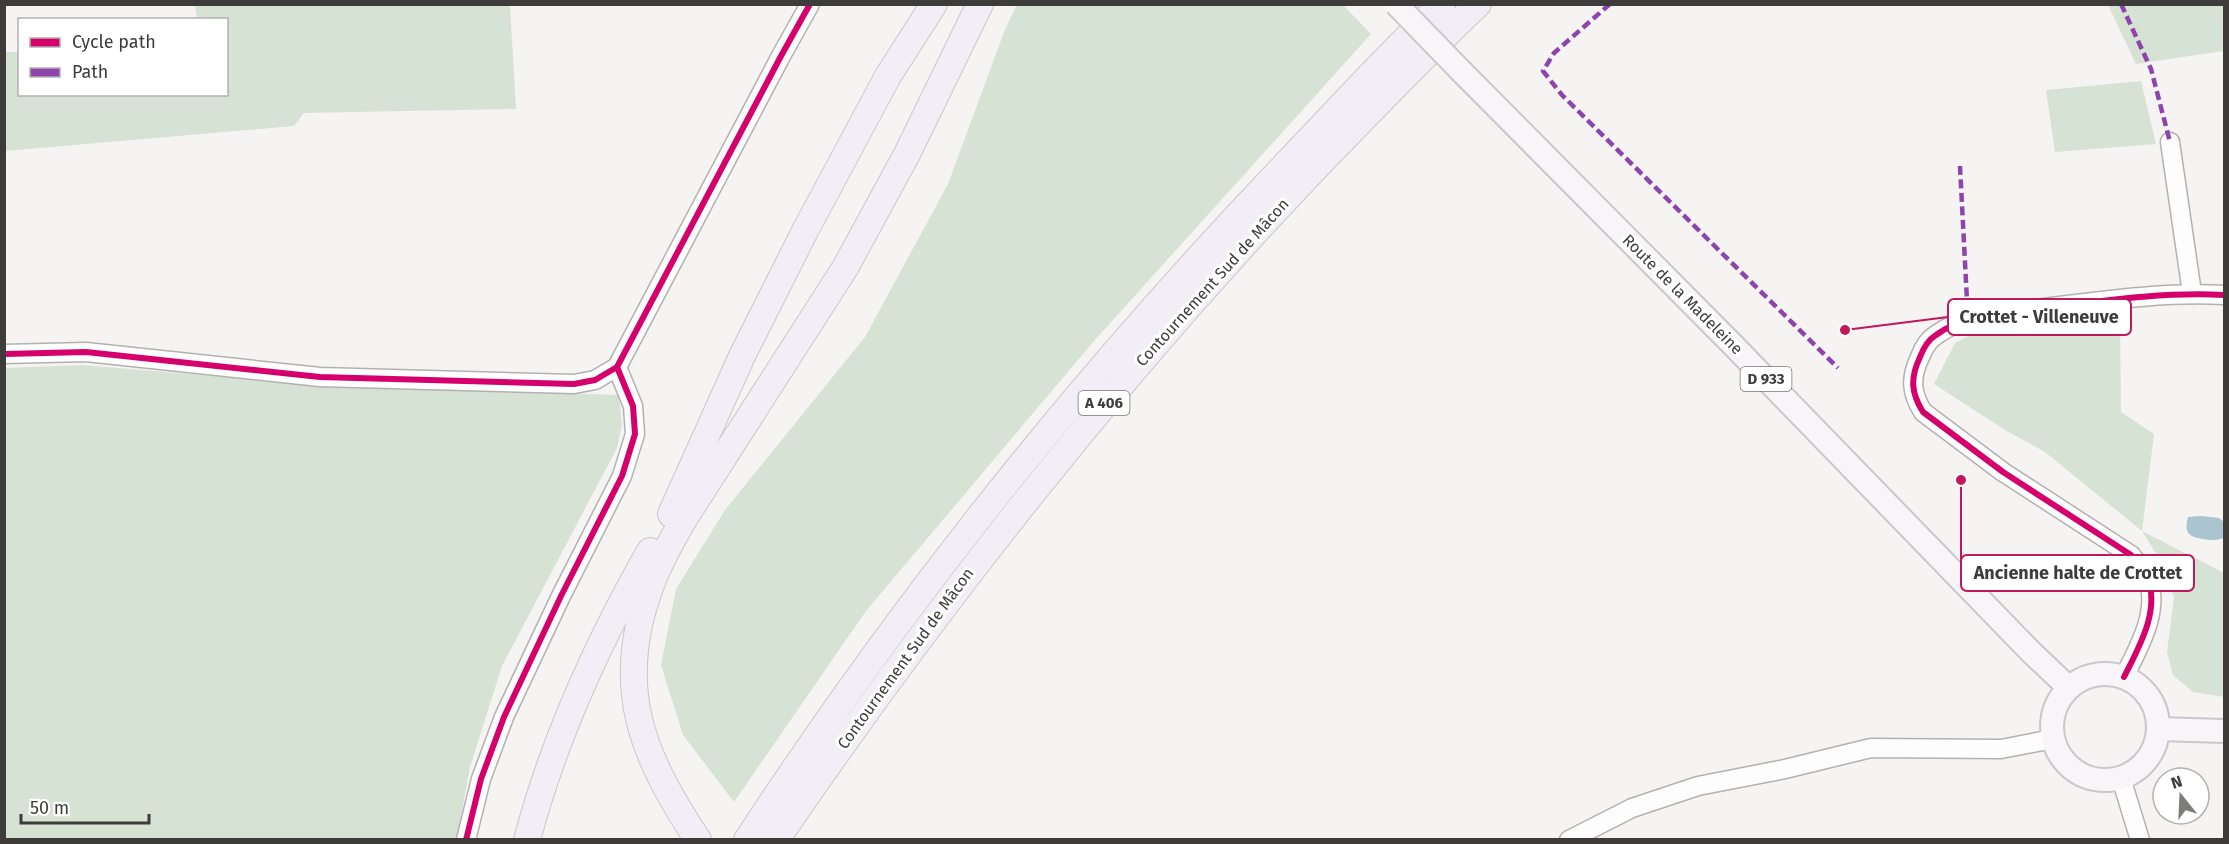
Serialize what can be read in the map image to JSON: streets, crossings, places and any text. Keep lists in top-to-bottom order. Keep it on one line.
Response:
{"streets":{"highway":["Contournement Sud de Mâcon","A 406"],"main road":["Route de la Madeleine","D 933"]},"places":["Crottet - Villeneuve","Ancienne halte de Crottet"],"legend":["Cycle path","Path"],"scale_bar":"50 m","north":"top"}
